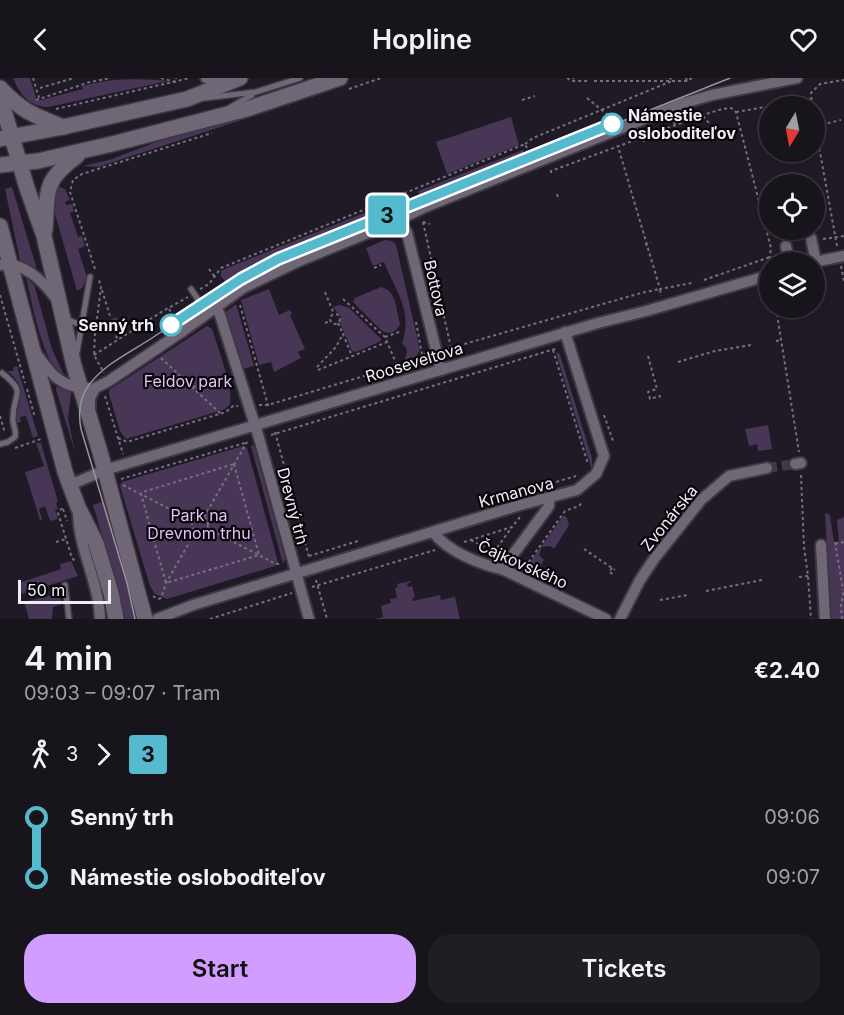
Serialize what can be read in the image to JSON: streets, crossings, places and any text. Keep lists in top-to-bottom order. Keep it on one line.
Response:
{"streets":{"street":["Bottova","Rooseveltova","Krmanova","Drevný trh","Zvonárska","Čajkovského"]},"crossings":[["Bottova","Rooseveltova"],["Rooseveltova","Krmanova"],["Rooseveltova","Drevný trh"],["Krmanova","Drevný trh"],["Krmanova","Čajkovského"]],"parks":["Feldov park","Park na Drevnom trhu"],"places":["Námestie osloboditeľov","Senný trh"],"lines":["tram line 3"],"scale_bar":"50 m","north":"bottom","page":{"header":"Hopline","on_map":"3","scale":"50 m","heading":["4 min","09:03 – 09:07 · Tram","€2.40"],"legs":["3","3"],"list":[{"name":"Senný trh","value":"09:06"},{"name":"Námestie osloboditeľov","value":"09:07"}],"buttons":["Start","Tickets"]}}
